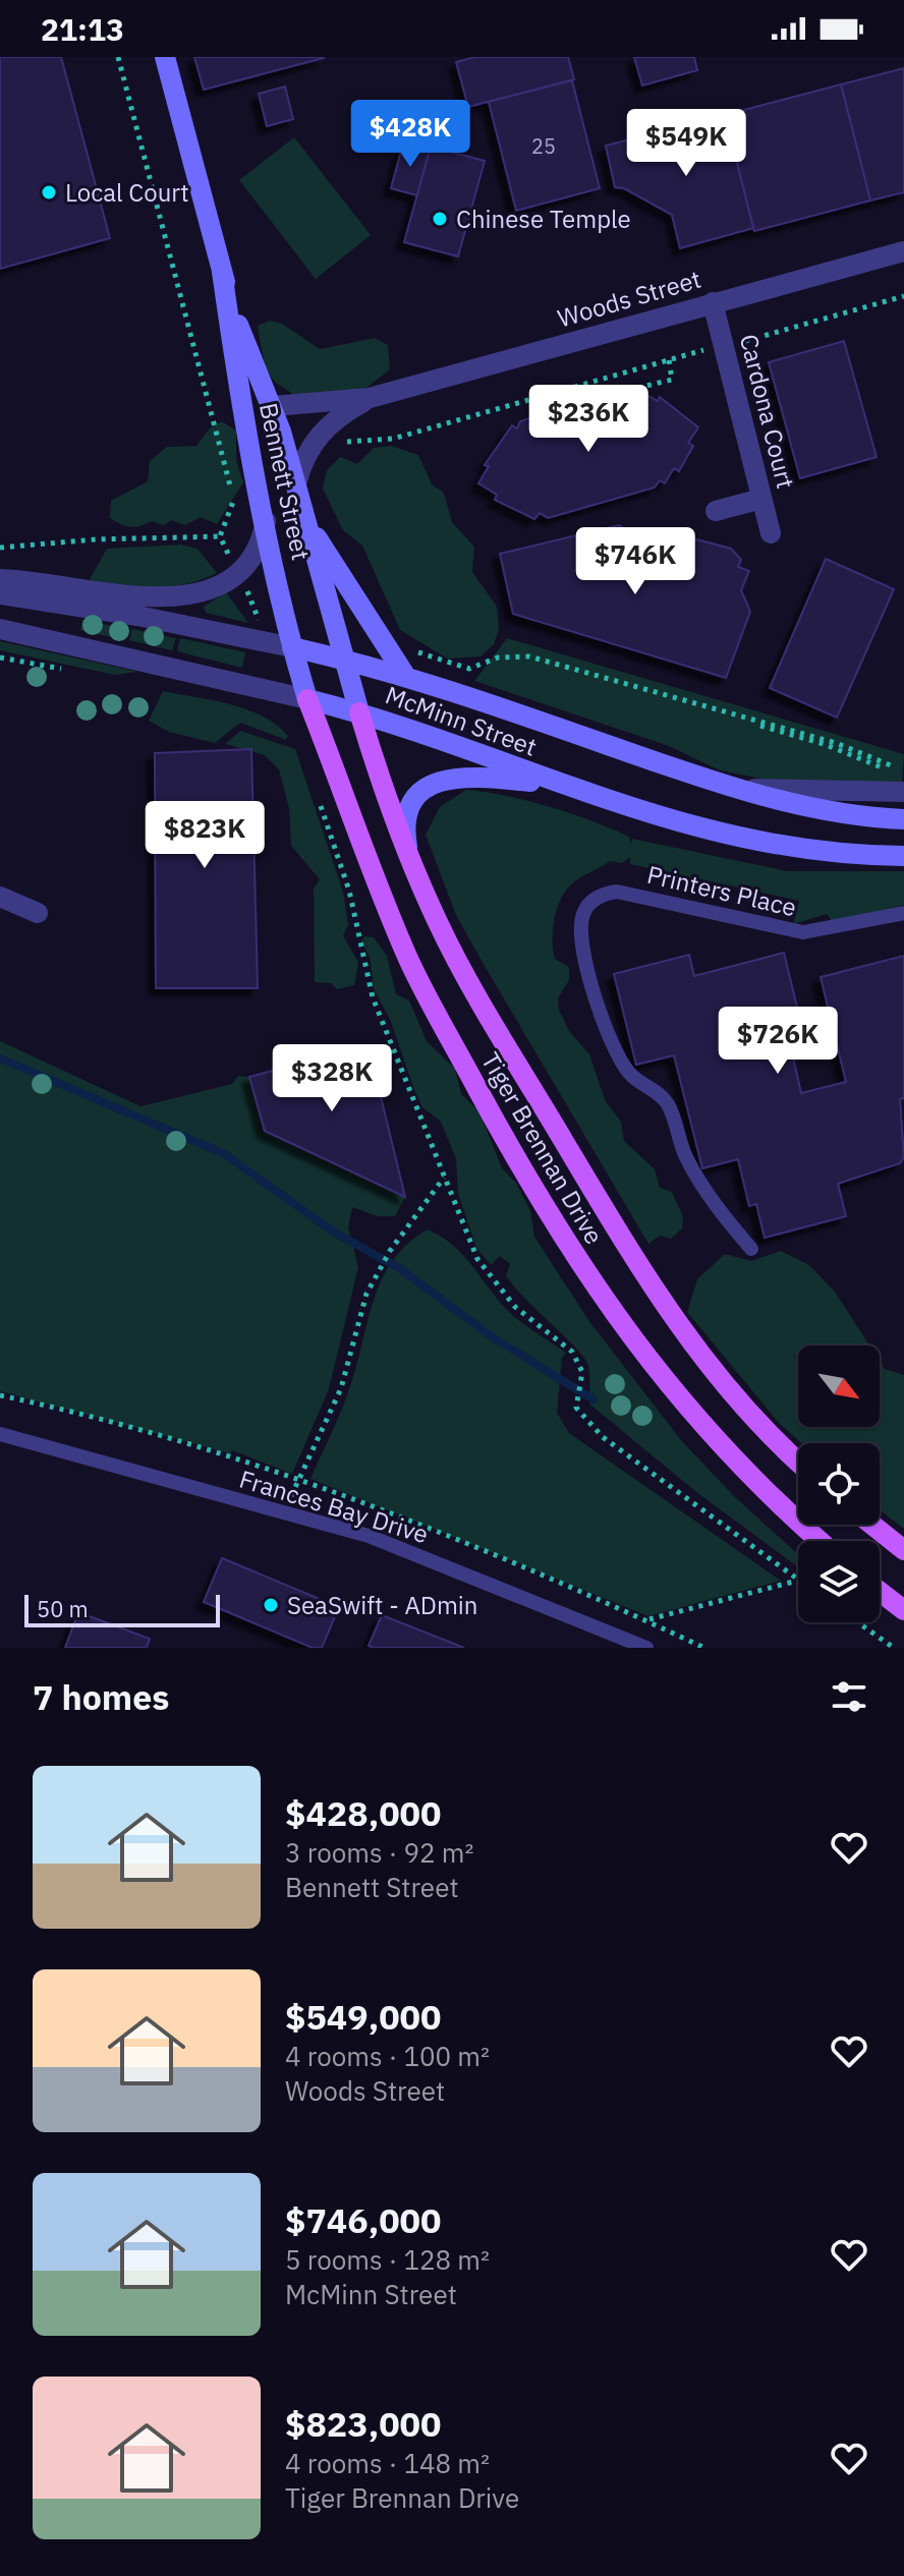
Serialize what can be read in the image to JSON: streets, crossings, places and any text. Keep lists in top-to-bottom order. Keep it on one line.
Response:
{"streets":{"main road":["Tiger Brennan Drive"],"street":["Woods Street","Cardona Court","Bennett Street","McMinn Street"],"lane":["Printers Place","Frances Bay Drive"]},"crossings":[["Woods Street","Cardona Court"],["Woods Street","Bennett Street"],["Bennett Street","McMinn Street"],["Bennett Street","Tiger Brennan Drive"],["McMinn Street","Tiger Brennan Drive"]],"places":["Local Court","Chinese Temple","SeaSwift - ADmin"],"house_numbers":["25"],"scale_bar":"50 m","north":"bottom right","page":{"status":"21:13","price":["$428K","$549K","$236K","$746K","$823K","$726K","$328K"],"scale":"50 m","heading":"7 homes","list":[{"name":"$428,000","note":"3 rooms · 92 m² · Bennett Street"},{"name":"$549,000","note":"4 rooms · 100 m² · Woods Street"},{"name":"$746,000","note":"5 rooms · 128 m² · McMinn Street"},{"name":"$823,000","note":"4 rooms · 148 m² · Tiger Brennan Drive"}]}}
